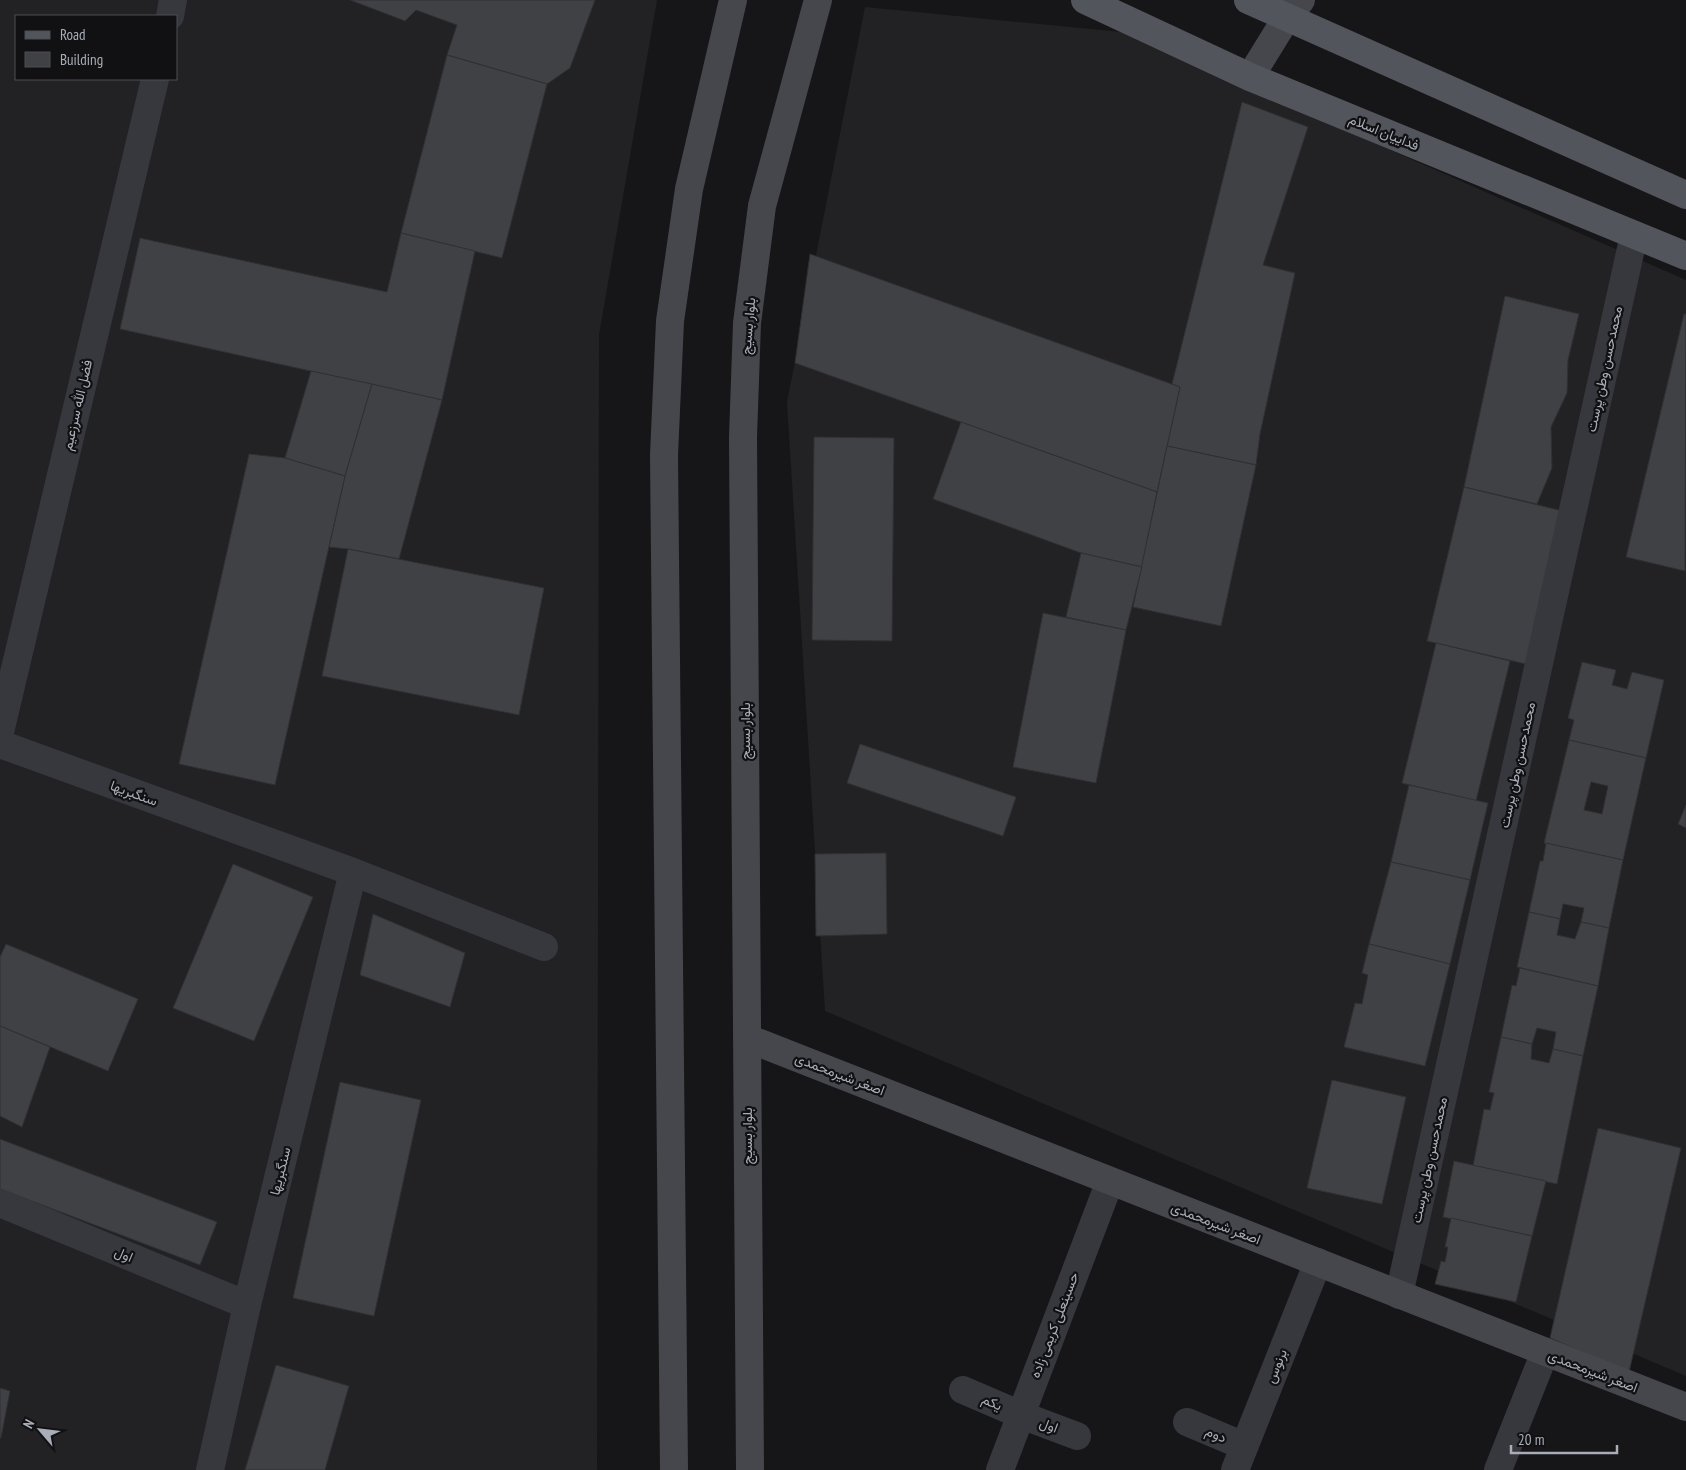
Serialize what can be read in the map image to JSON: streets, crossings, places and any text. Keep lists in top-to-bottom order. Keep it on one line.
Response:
{"streets":{"main road":["فداییان اسلام","بلوار بسیج","اصغر شیرمحمدی"],"street":["محمدحسن وطن پرست","فضل الله سرزعیم","سنگبریها","اول","حسینعلی کریمی زاده","برنوس","یکم","دوم"]},"crossings":[["فداییان اسلام","محمدحسن وطن پرست"],["بلوار بسیج","اصغر شیرمحمدی"],["محمدحسن وطن پرست","اصغر شیرمحمدی"],["سنگبریها","اول"],["اصغر شیرمحمدی","حسینعلی کریمی زاده"],["اصغر شیرمحمدی","برنوس"],["اول","حسینعلی کریمی زاده"],["اول","یکم"],["حسینعلی کریمی زاده","یکم"],["برنوس","دوم"]],"legend":["Road","Building"],"scale_bar":"20 m","north":"top left"}
